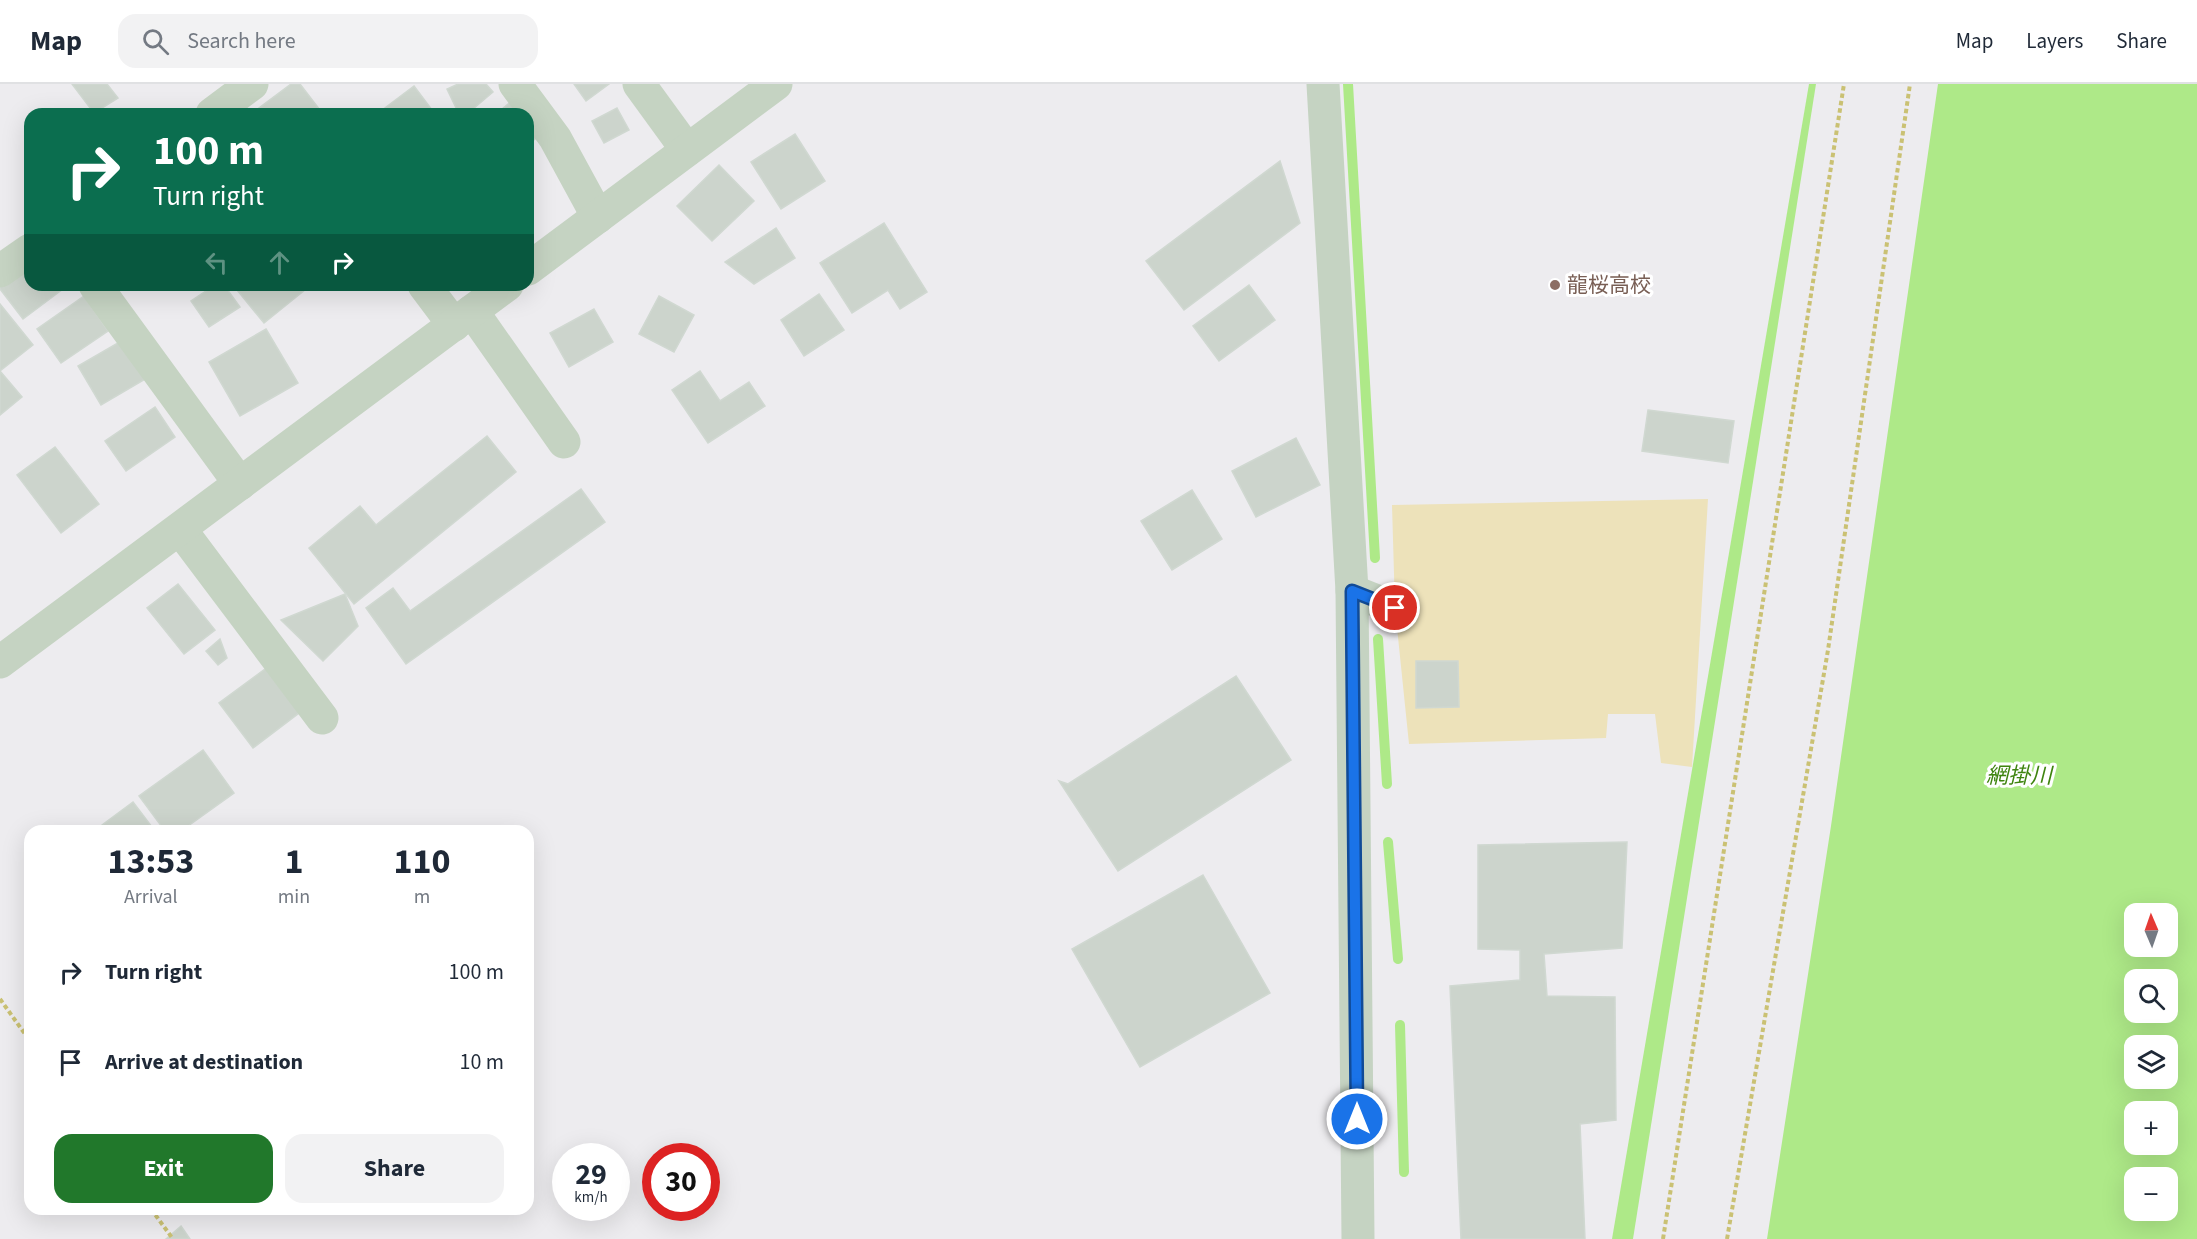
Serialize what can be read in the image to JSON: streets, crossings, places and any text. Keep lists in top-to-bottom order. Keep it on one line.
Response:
{"water":["網掛川"],"places":["龍桜高校"],"north":"top","page":{"header":"Map","search":"Search here","nav":["Map","Layers","Share"],"turn":["100 m","Turn right"],"eta":["13:53","Arrival","1","min","110","m"],"map_buttons":["+","−"],"list":[{"name":"Turn right","value":"100 m"},{"name":"Arrive at destination","value":"10 m"}],"buttons":["Exit","Share"],"speed":"29 km/h","limit":"30"}}
